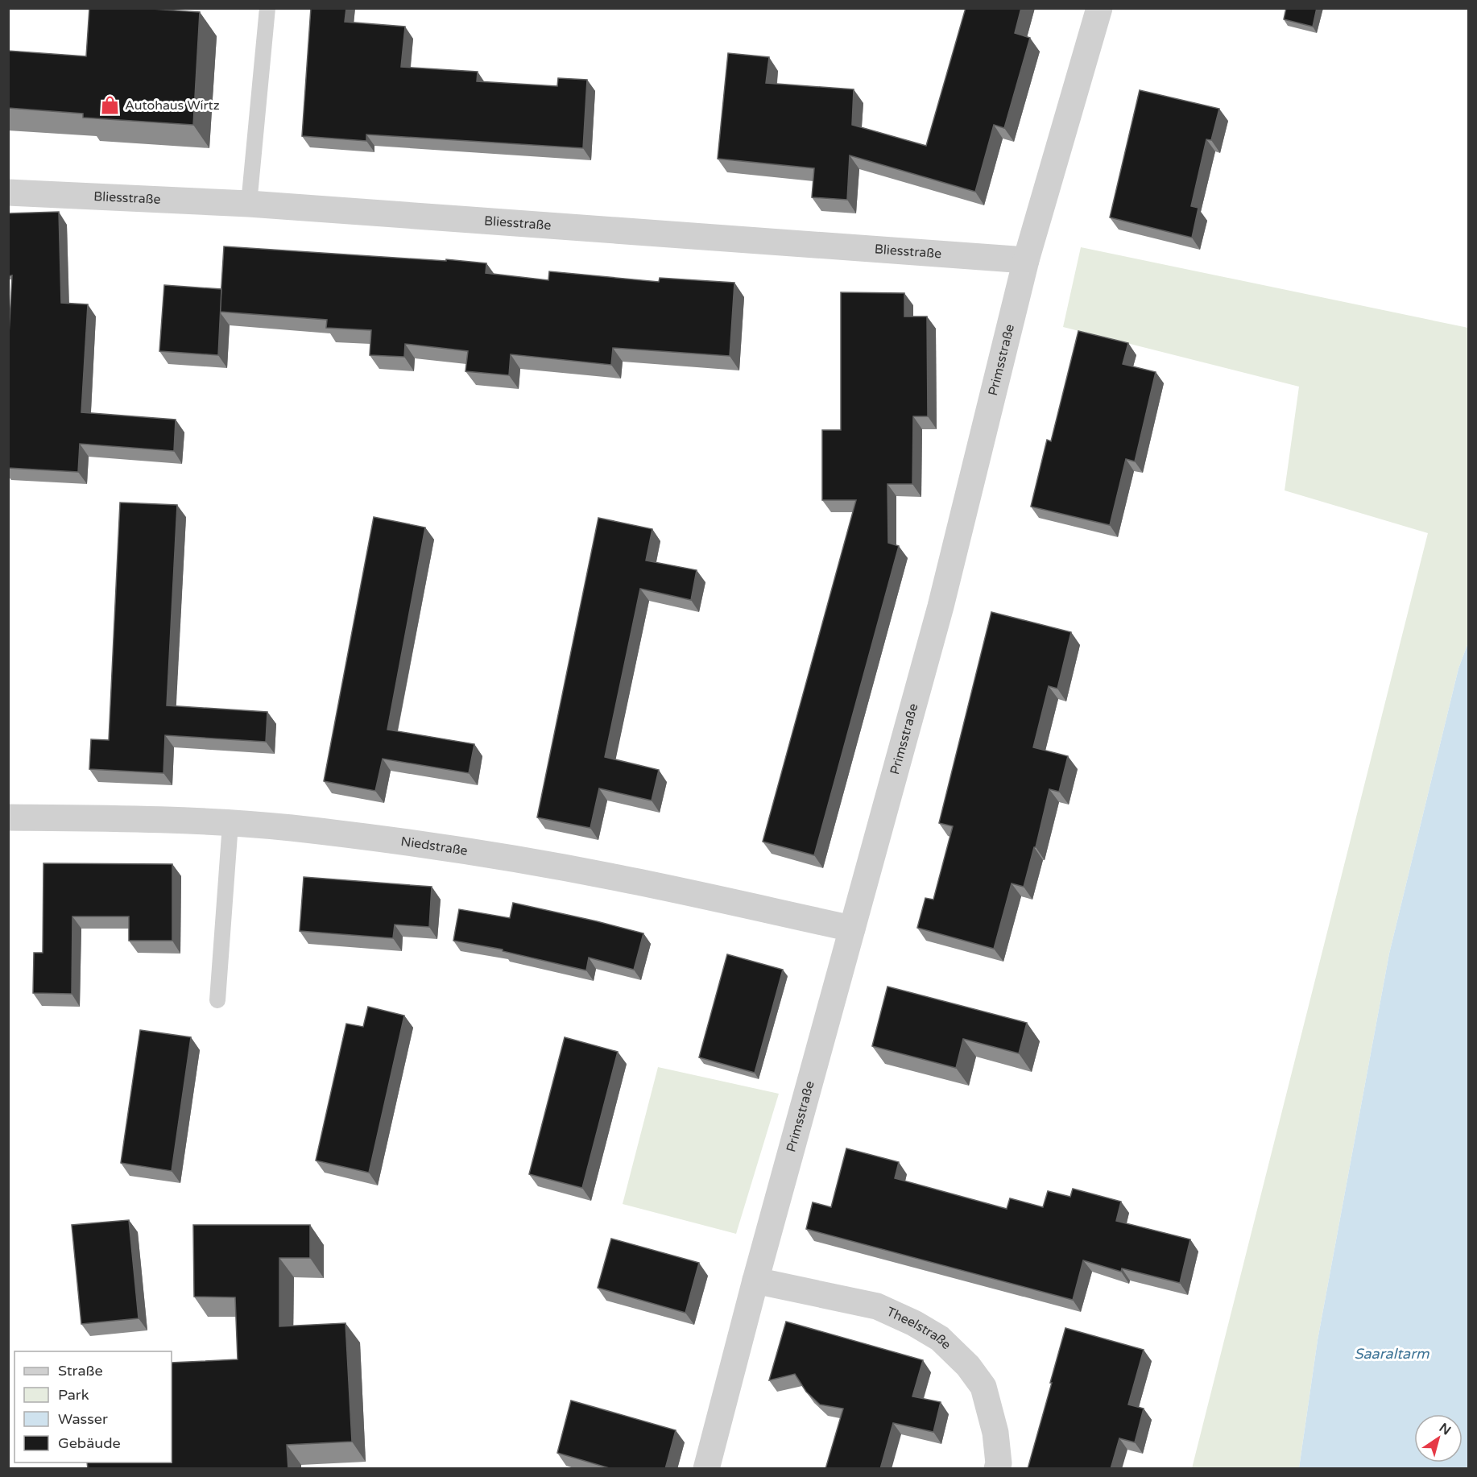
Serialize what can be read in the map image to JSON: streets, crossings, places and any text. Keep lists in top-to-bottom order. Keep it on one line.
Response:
{"streets":{"street":["Bliesstraße","Primsstraße","Niedstraße","Theelstraße"]},"crossings":[["Bliesstraße","Primsstraße"],["Primsstraße","Niedstraße"],["Primsstraße","Theelstraße"]],"water":["Saaraltarm"],"places":{"shop":["Autohaus Wirtz"]},"legend":["Straße","Park","Wasser","Gebäude"],"north":"top right"}
